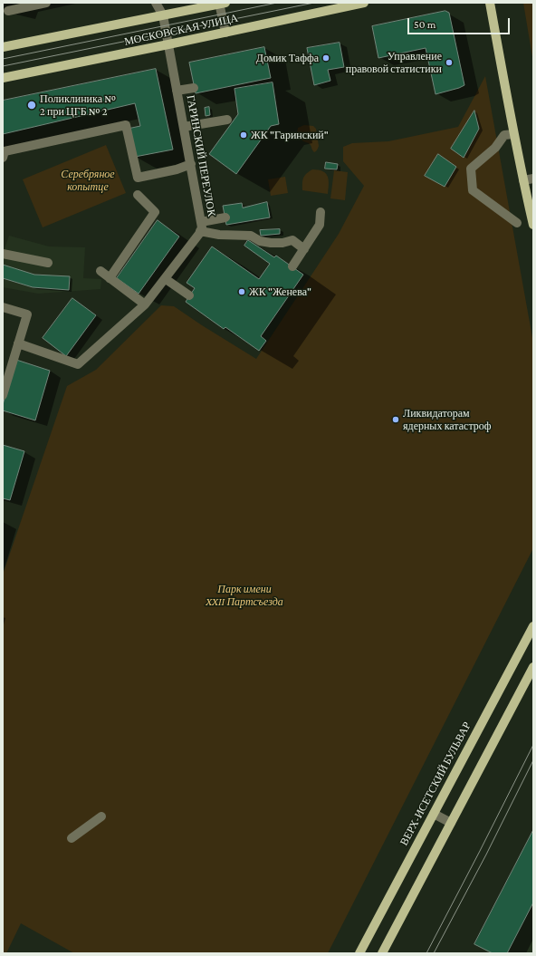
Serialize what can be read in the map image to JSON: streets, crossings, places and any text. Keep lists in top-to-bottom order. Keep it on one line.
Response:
{"streets":{"main road":["МОСКОВСКАЯ УЛИЦА","ВЕРХ-ИСЕТСКИЙ БУЛЬВАР"],"street":["ГАРИНСКИЙ ПЕРЕУЛОК"]},"crossings":[["МОСКОВСКАЯ УЛИЦА","ГАРИНСКИЙ ПЕРЕУЛОК"]],"parks":["Серебряное копытце","Парк имени XXII Партсъезда"],"places":["Домик Таффа","Управление правовой статистики","Поликлиника № 2 при ЦГБ № 2","ЖК \"Гаринский\"","ЖК \"Женева\"","Ликвидаторам ядерных катастроф"],"scale_bar":"50 m"}
